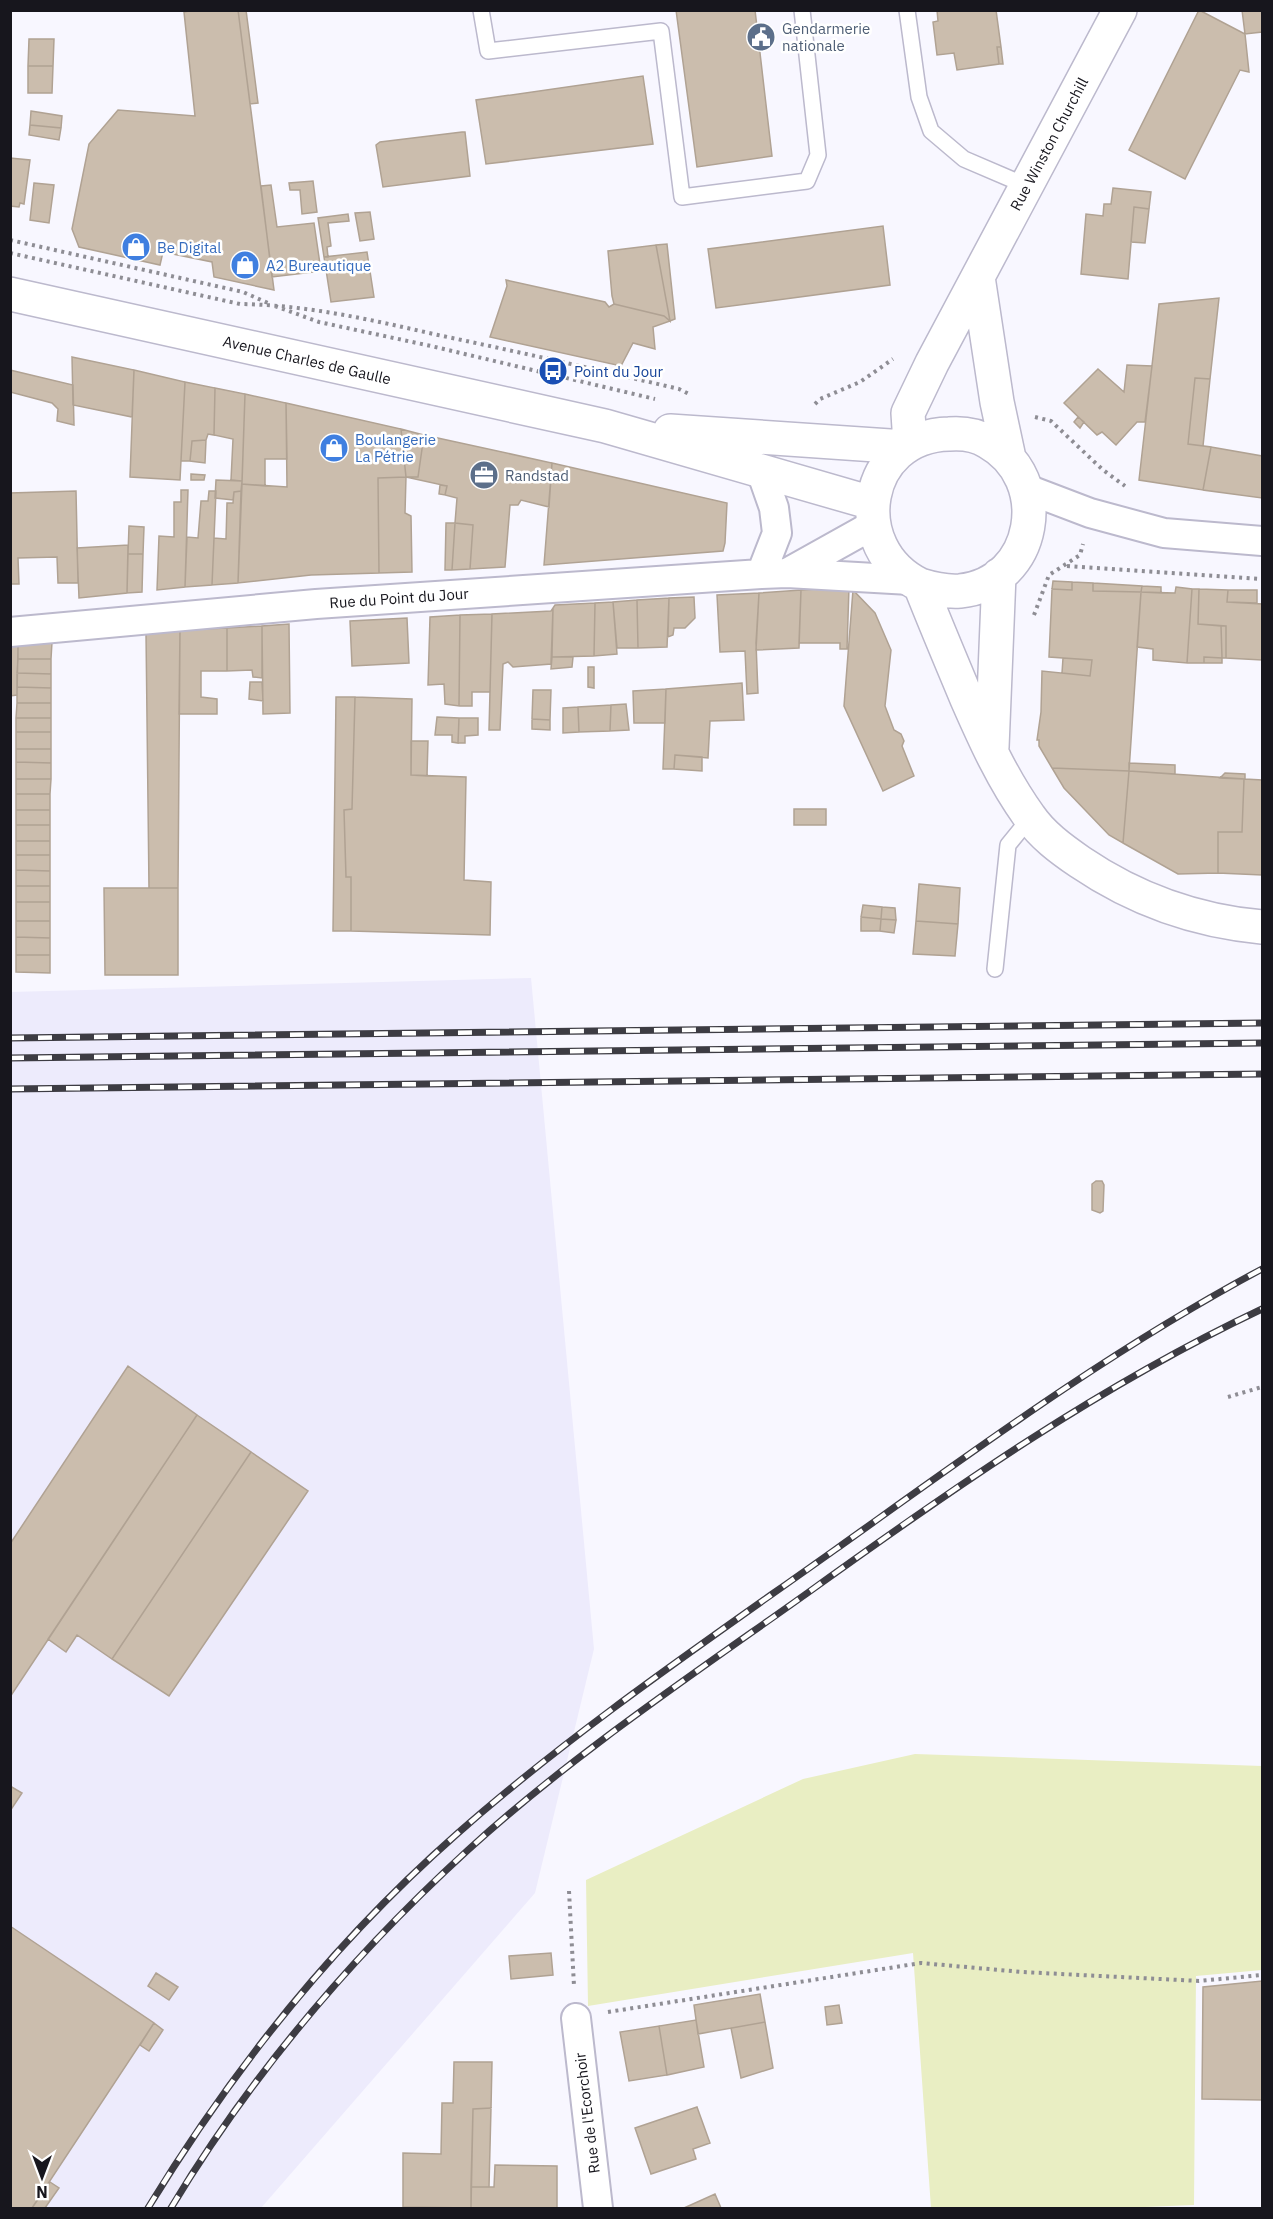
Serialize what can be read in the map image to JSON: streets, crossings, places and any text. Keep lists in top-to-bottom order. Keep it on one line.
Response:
{"streets":{"main road":["Rue Winston Churchill","Avenue Charles de Gaulle"],"street":["Rue du Point du Jour","Rue de l'Ecorchoir"]},"crossings":[["Rue Winston Churchill","Rue du Point du Jour"]],"places":{"public building":["Gendarmerie nationale"],"shop":["Be Digital","A2 Bureautique","Boulangerie La Pétrie"],"bus stop":["Point du Jour"],"office":["Randstad"]},"north":"bottom"}
